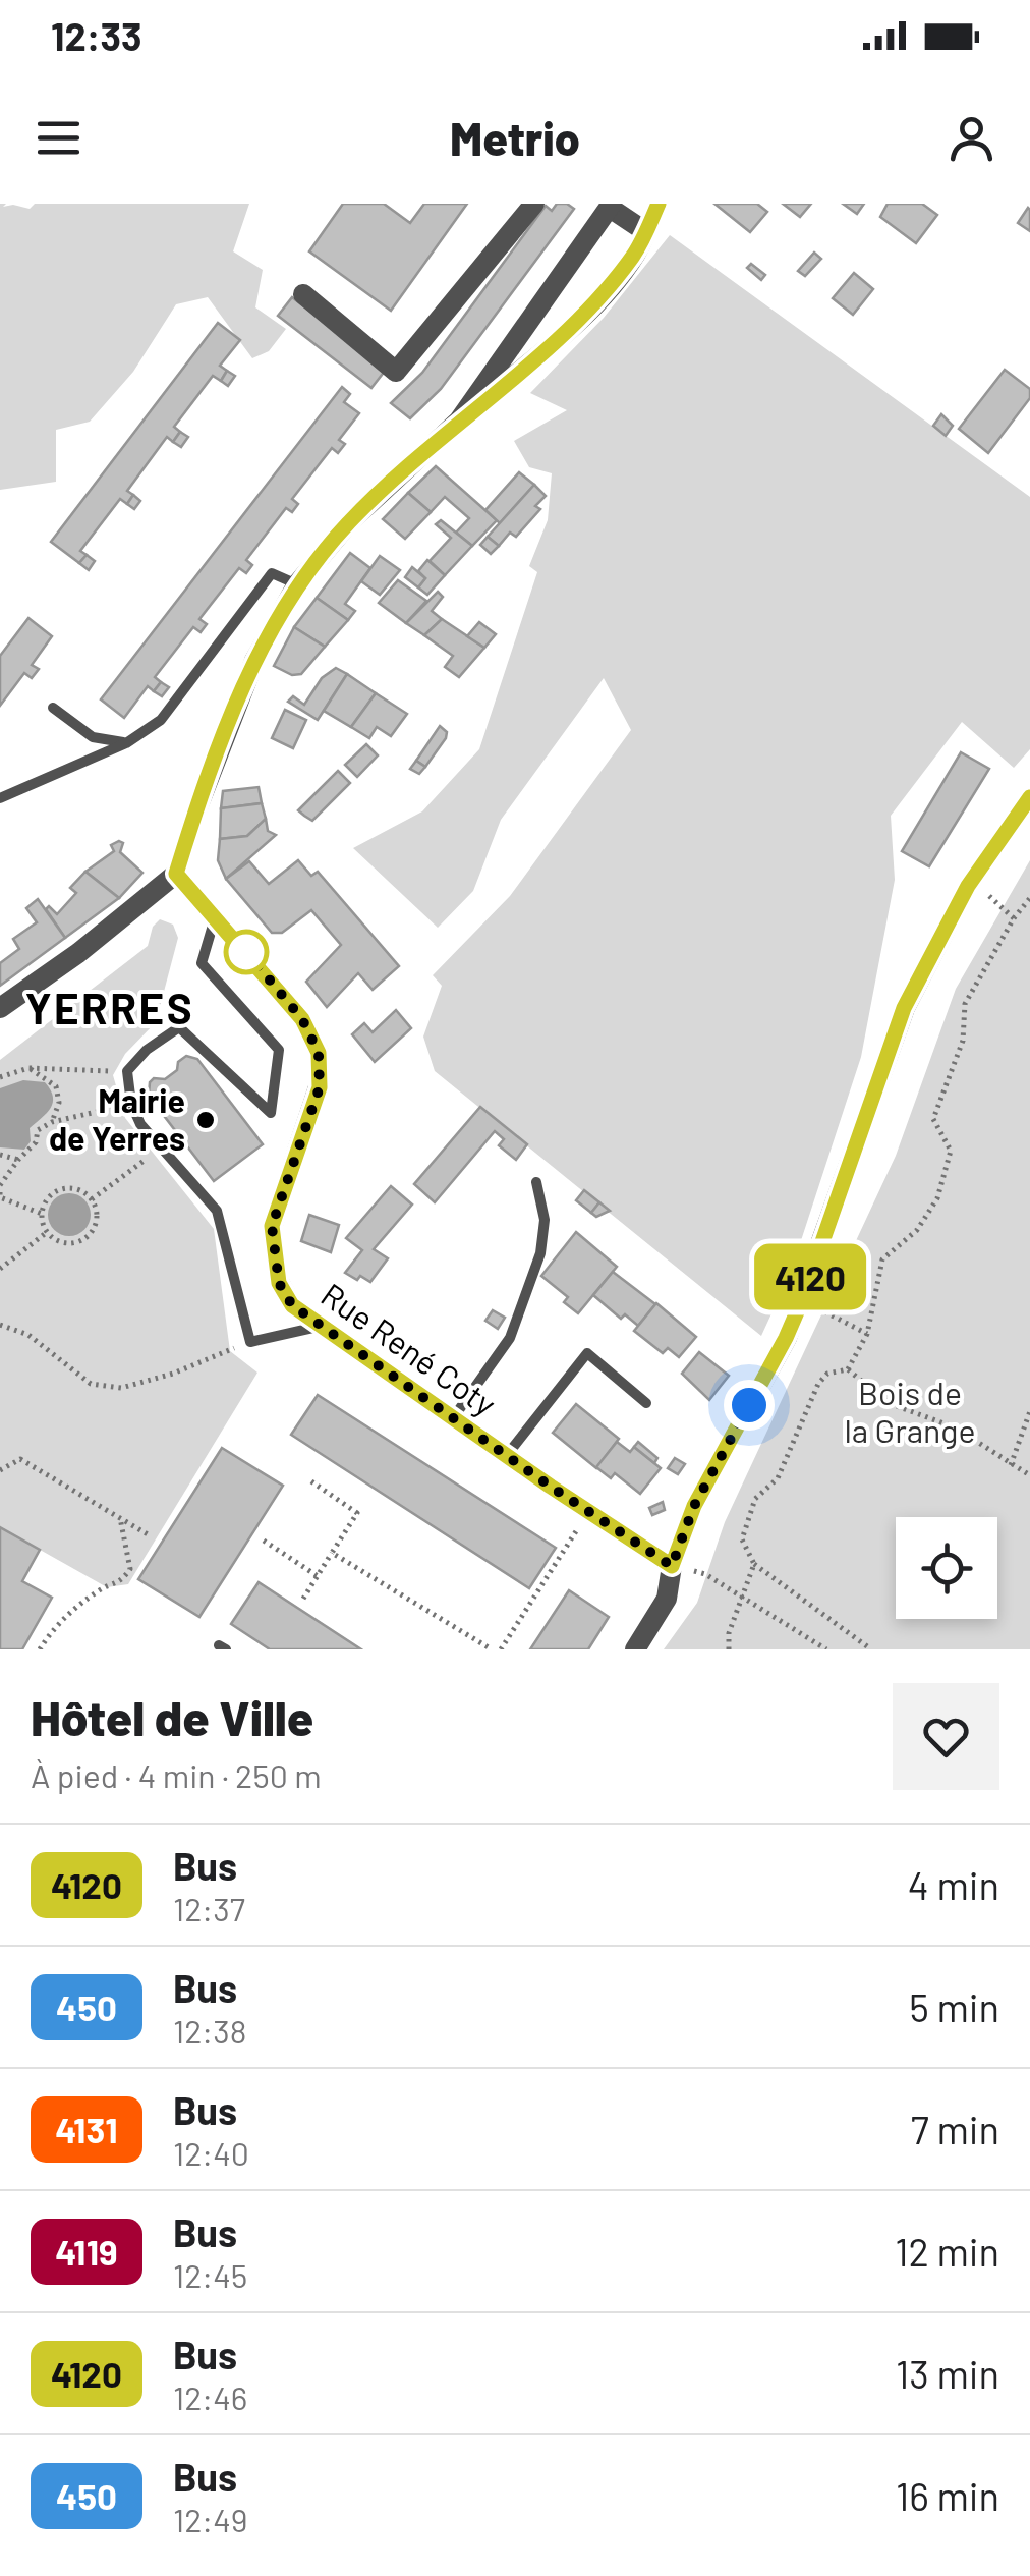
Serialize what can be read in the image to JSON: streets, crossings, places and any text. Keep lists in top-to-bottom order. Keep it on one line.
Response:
{"streets":{"street":["Rue René Coty"]},"districts":["YERRES"],"parks":["Bois de la Grange"],"places":["Mairie de Yerres"],"lines":["bus line 4120"],"page":{"status":"12:33","header":"Metrio","on_map":"4120","heading":["Hôtel de Ville","À pied · 4 min · 250 m"],"list":[{"mark":"4120","name":"Bus","note":"12:37","value":"4 min"},{"mark":"450","name":"Bus","note":"12:38","value":"5 min"},{"mark":"4131","name":"Bus","note":"12:40","value":"7 min"},{"mark":"4119","name":"Bus","note":"12:45","value":"12 min"},{"mark":"4120","name":"Bus","note":"12:46","value":"13 min"},{"mark":"450","name":"Bus","note":"12:49","value":"16 min"}]}}
